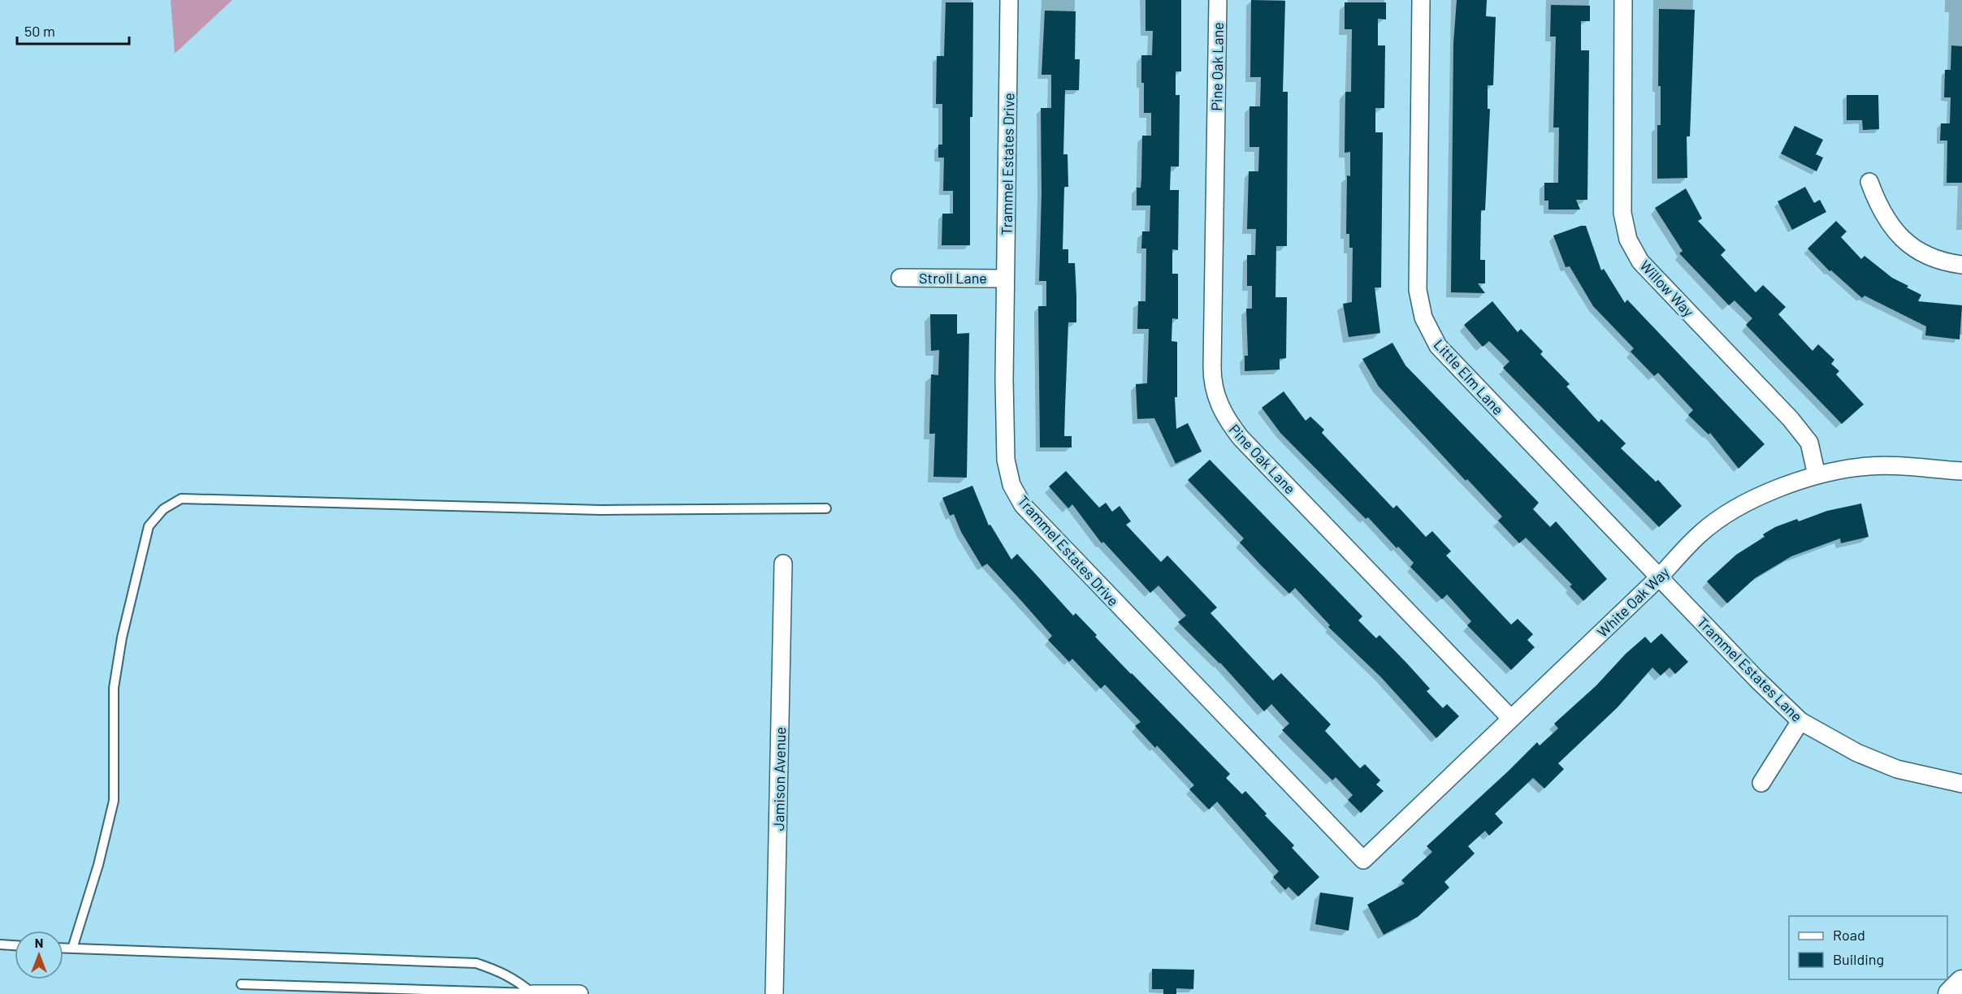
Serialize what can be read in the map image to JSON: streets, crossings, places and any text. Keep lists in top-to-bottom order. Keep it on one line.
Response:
{"streets":{"street":["Pine Oak Lane","Trammel Estates Drive","Stroll Lane","Willow Way","Little Elm Lane","White Oak Way","Trammel Estates Lane","Jamison Avenue"]},"crossings":[["Pine Oak Lane","White Oak Way"],["Trammel Estates Drive","Stroll Lane"],["Trammel Estates Drive","White Oak Way"],["Willow Way","White Oak Way"],["Little Elm Lane","White Oak Way"],["Little Elm Lane","Trammel Estates Lane"],["White Oak Way","Trammel Estates Lane"]],"legend":["Road","Building"],"scale_bar":"50 m","north":"top"}
